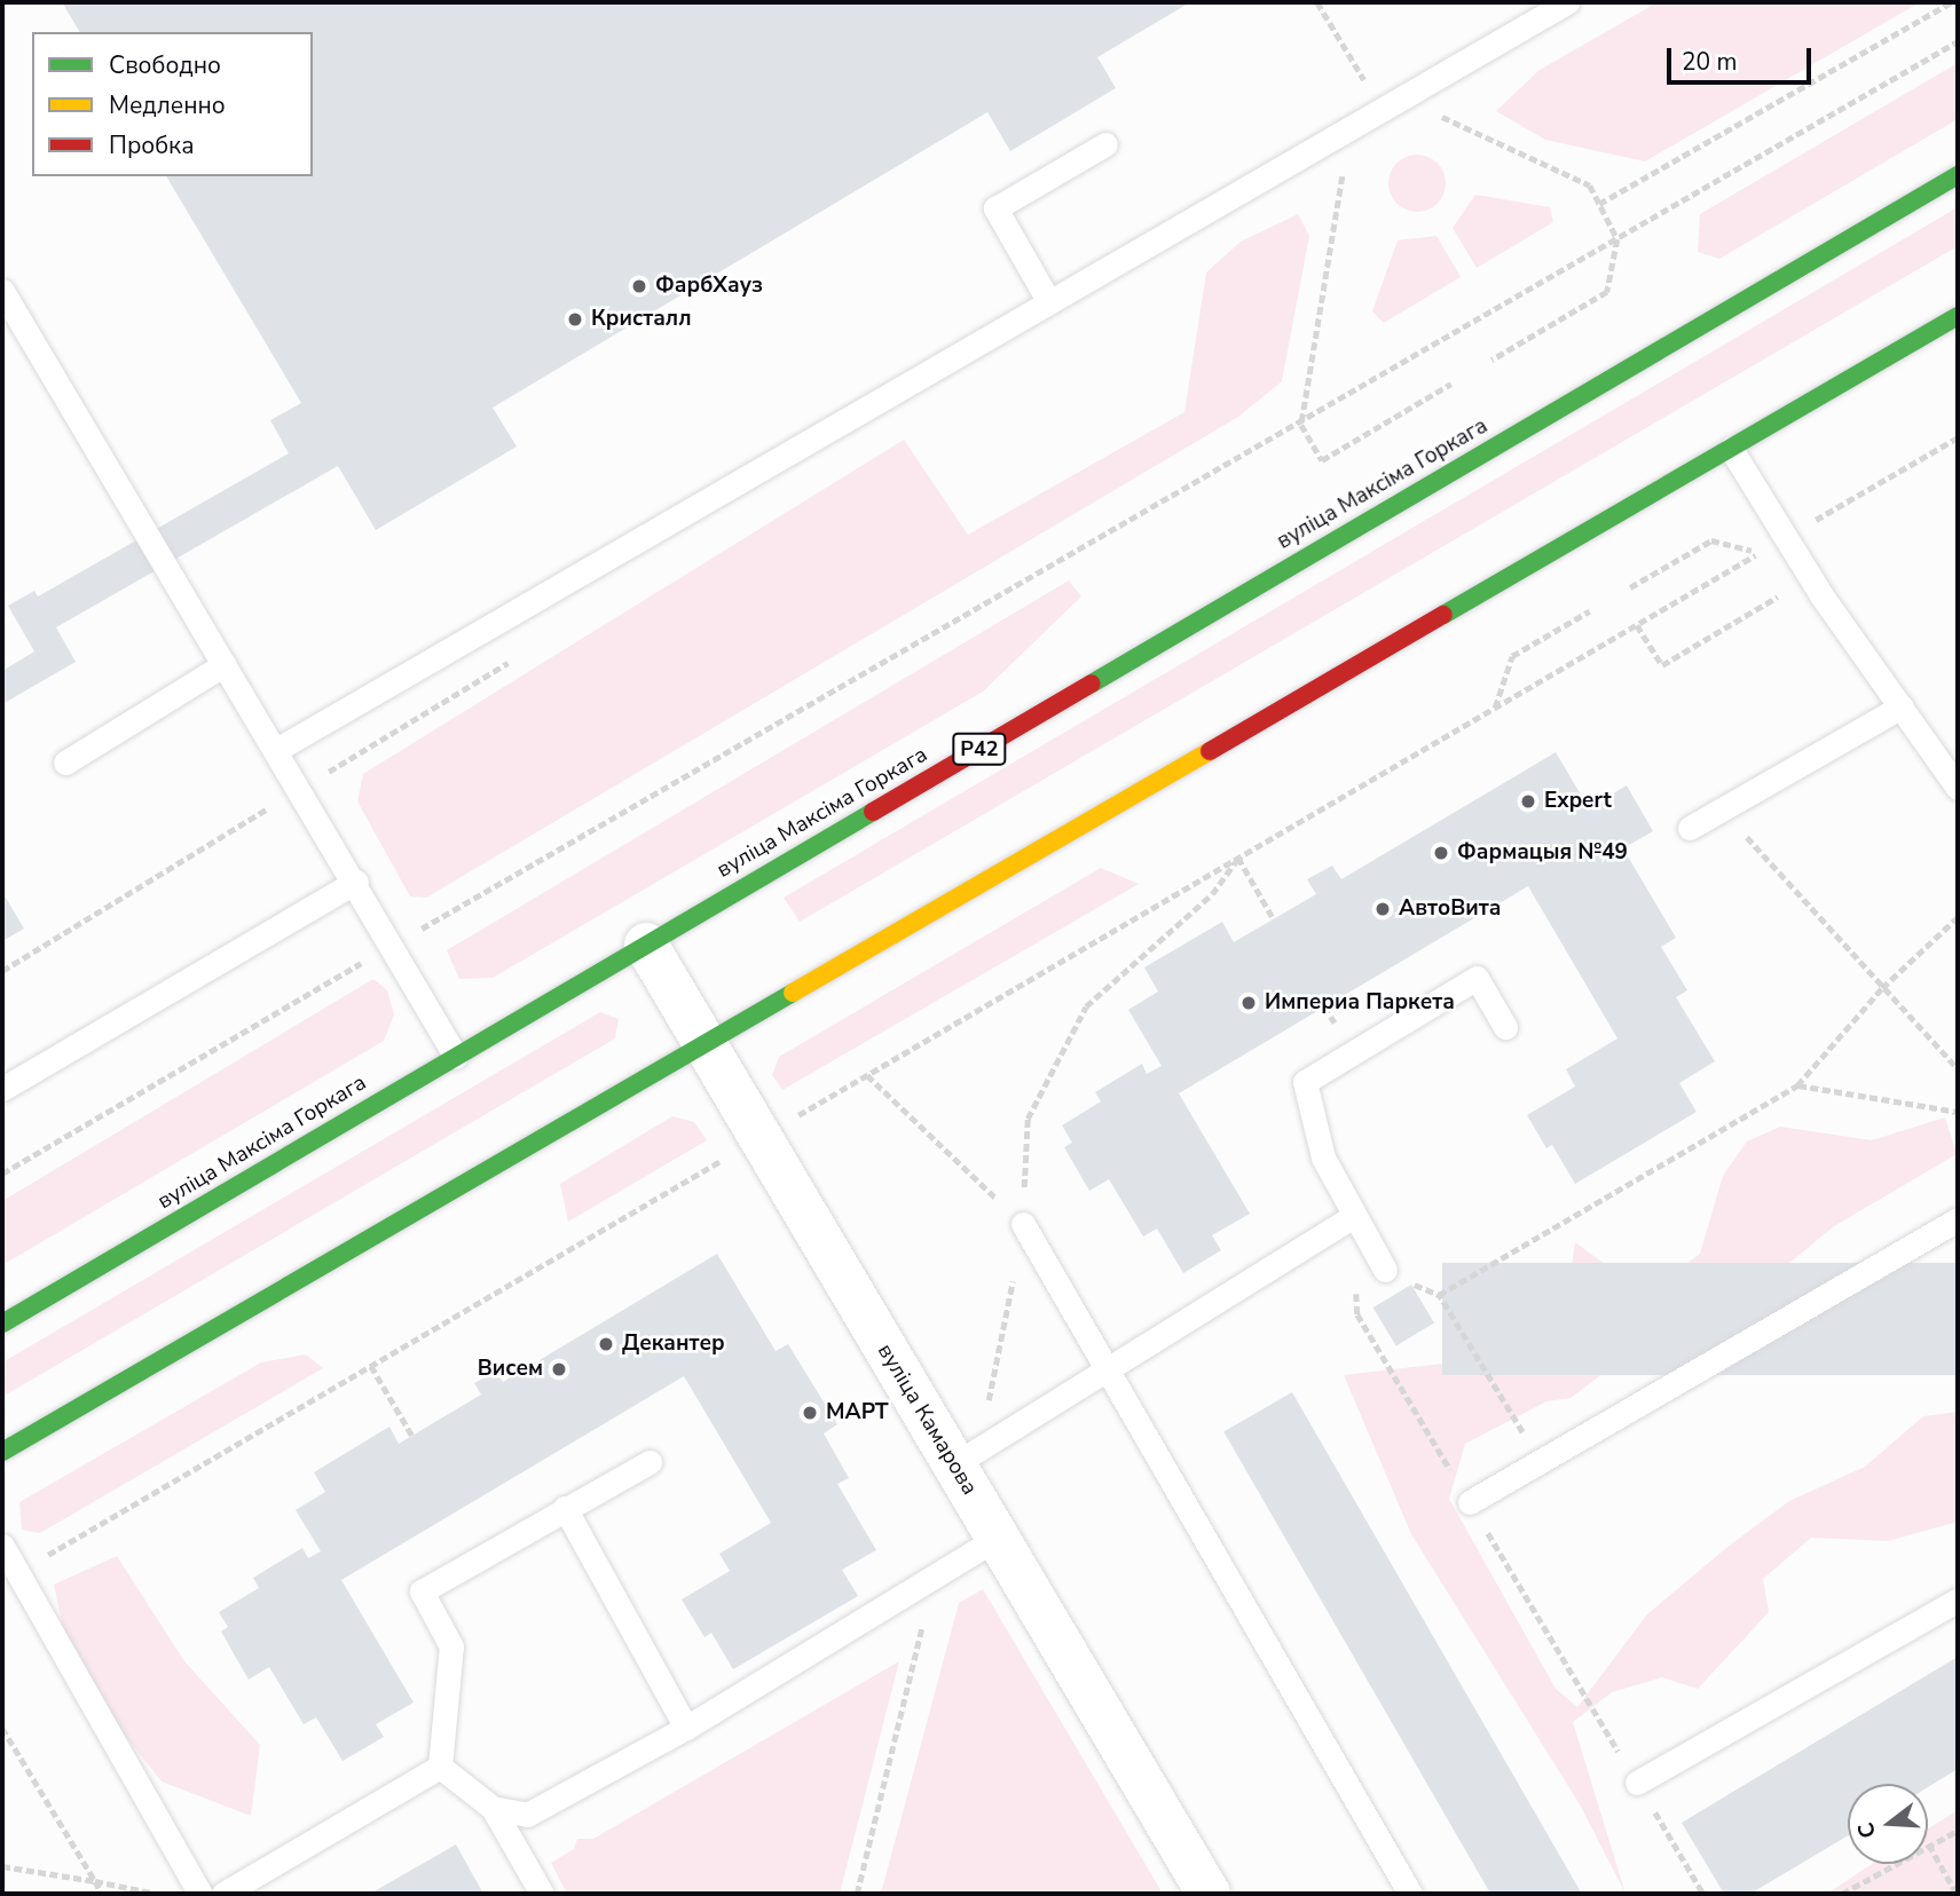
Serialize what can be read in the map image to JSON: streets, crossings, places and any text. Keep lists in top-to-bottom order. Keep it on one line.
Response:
{"streets":{"main road":["вуліца Максіма Горкага","Р42"],"street":["вуліца Камарова"]},"crossings":[["вуліца Максіма Горкага","вуліца Камарова"]],"places":["ФарбХауз","Кристалл","Expert","Фармацыя №49","АвтоВита","Империа Паркета","Декантер","Висем","МАРТ"],"legend":["Свободно","Медленно","Пробка"],"scale_bar":"20 m","north":"left"}
